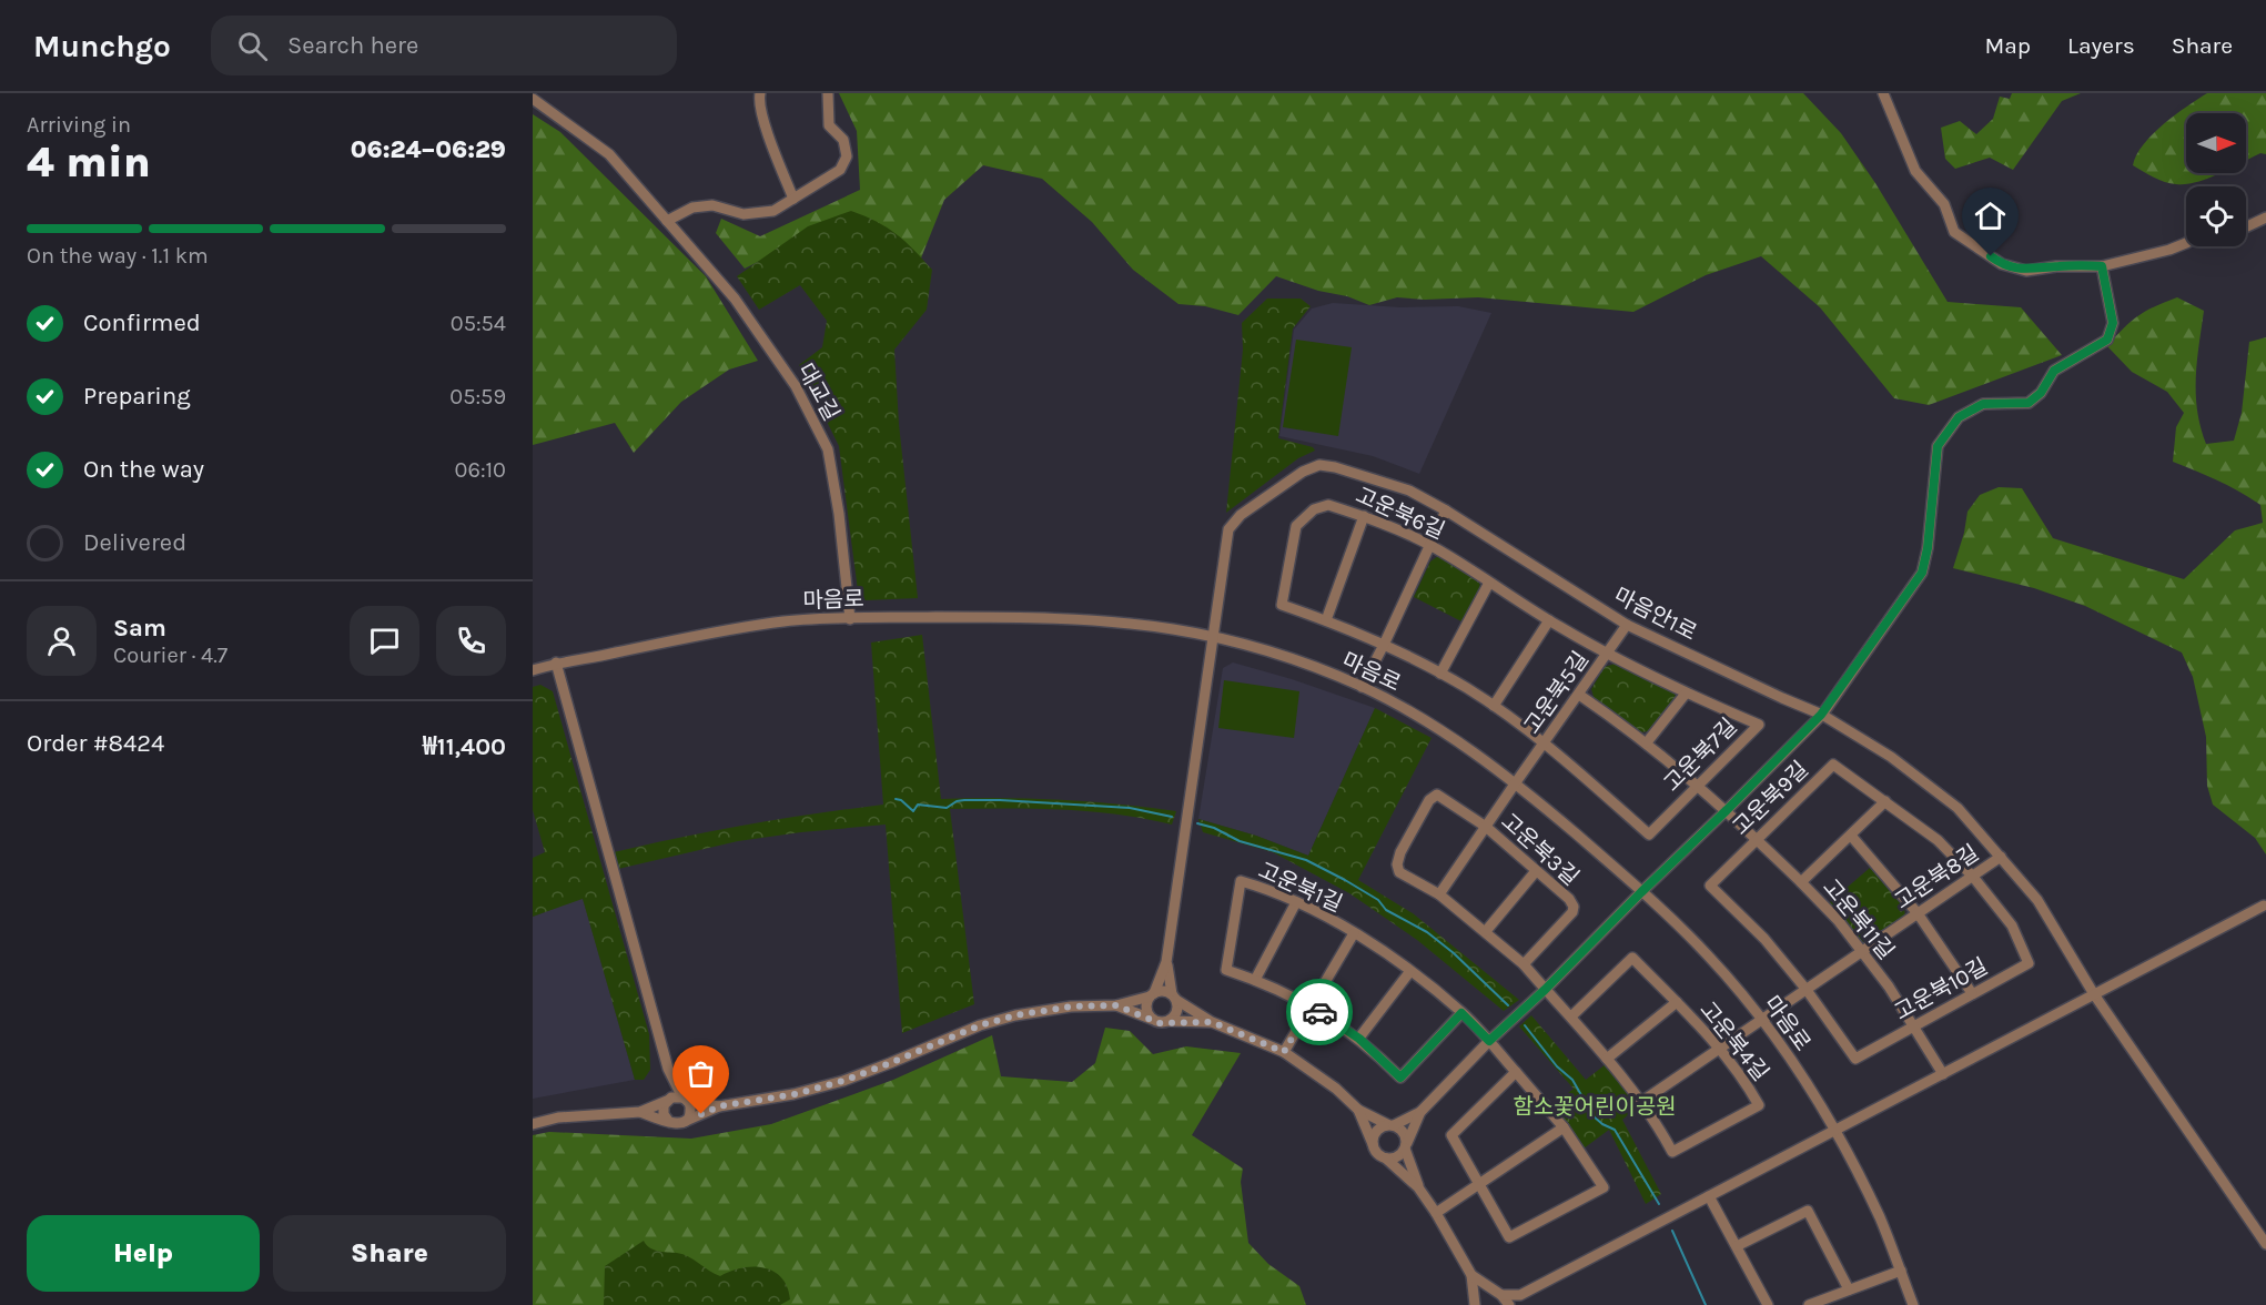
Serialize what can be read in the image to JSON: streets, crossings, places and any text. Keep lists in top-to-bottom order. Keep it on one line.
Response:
{"streets":{"street":["대교길","고운북6길","마음로","마음안1로","고운북5길","고운북7길","고운북9길","고운북3길","고운북8길","고운북1길","고운북11길","고운북10길","고운북4길"]},"crossings":[["대교길","마음로"],["고운북6길","고운북5길"],["고운북6길","고운북7길"],["마음로","마음안1로"],["마음로","고운북5길"],["마음로","고운북8길"],["마음안1로","고운북5길"],["마음안1로","고운북8길"],["고운북5길","고운북7길"],["고운북5길","고운북3길"],["고운북9길","고운북8길"],["고운북9길","고운북11길"],["고운북9길","고운북10길"],["고운북3길","고운북4길"],["고운북8길","고운북11길"],["고운북8길","고운북10길"],["고운북8길","고운북4길"],["고운북11길","고운북10길"]],"parks":["함소꽃어린이공원"],"north":"right","page":{"header":"Munchgo","search":"Search here","nav":["Map","Layers","Share"],"heading":["4 min","Arriving in","06:24–06:29"],"panel":["Sam","Courier · 4.7","Order #8424","₩11,400"],"bar":"On the way · 1.1 km","list":[["Confirmed","05:54"],["Preparing","05:59"],["On the way","06:10"],"Delivered"],"buttons":["Help","Share"]}}
